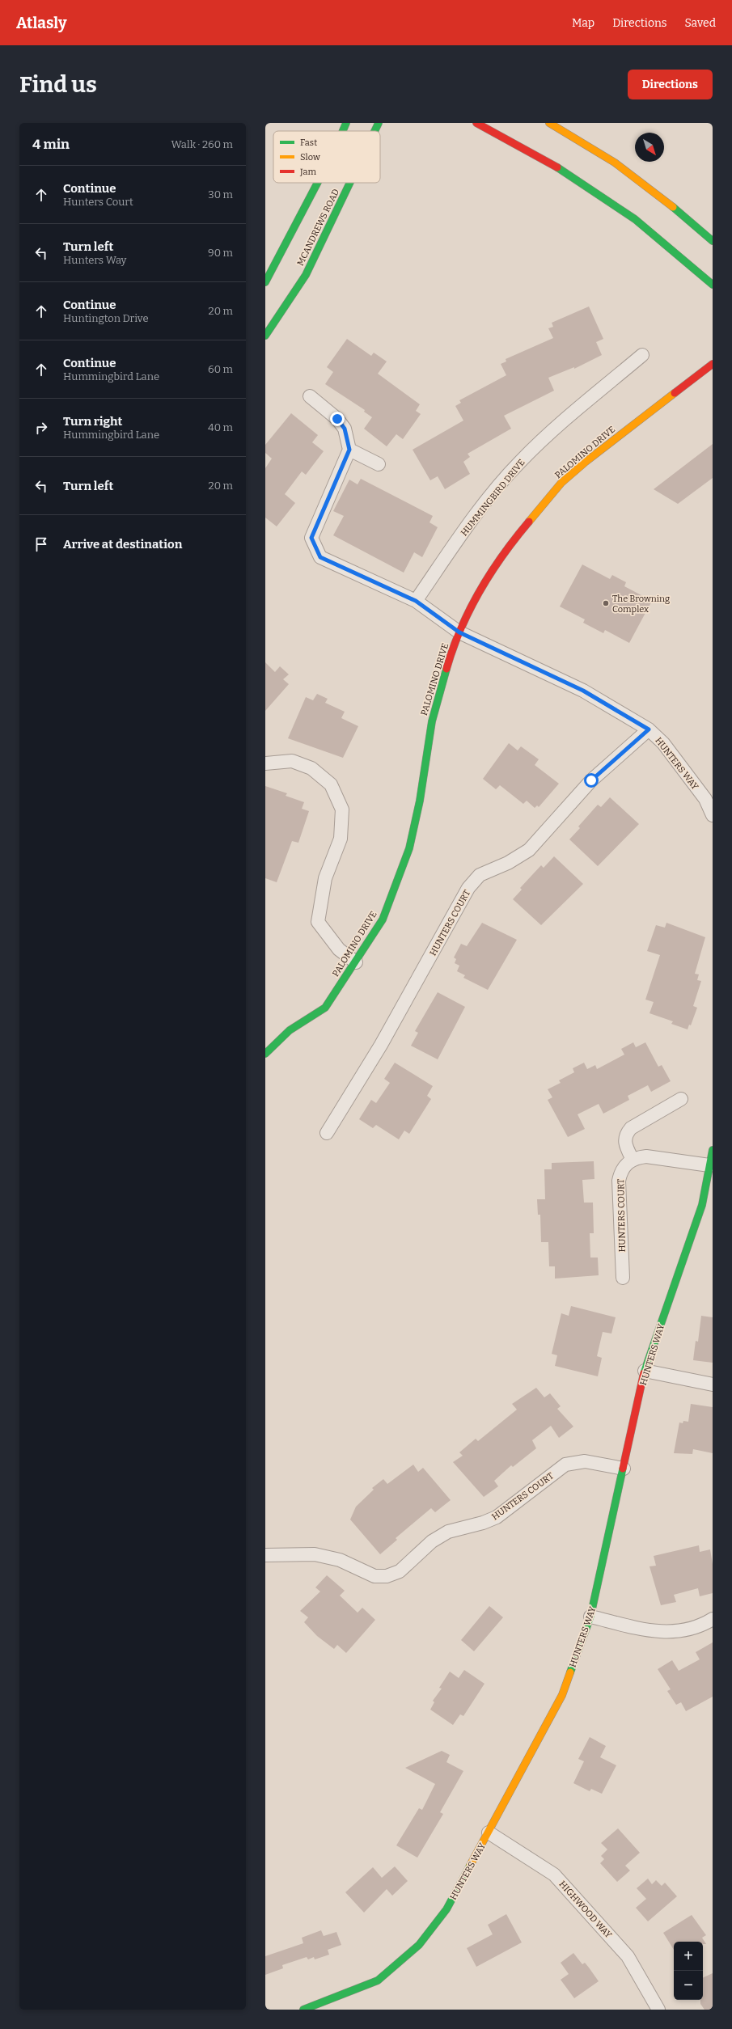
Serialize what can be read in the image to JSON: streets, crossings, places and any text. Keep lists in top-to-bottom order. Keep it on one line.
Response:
{"streets":{"street":["MCANDREWS ROAD","PALOMINO DRIVE","HUMMINGBIRD DRIVE","HUNTERS WAY","HUNTERS COURT","HIGHWOOD WAY"]},"crossings":[["PALOMINO DRIVE","HUNTERS WAY"],["HUMMINGBIRD DRIVE","HUNTERS WAY"],["HUNTERS WAY","HUNTERS COURT"],["HUNTERS WAY","HIGHWOOD WAY"]],"places":["The Browning Complex"],"legend":["Fast","Slow","Jam"],"north":"bottom right","page":{"header":"Atlasly","nav":["Map","Directions","Saved"],"buttons":"Directions","title":"Find us","heading":["4 min","Walk · 260 m"],"list":[["Continue","Hunters Court","30 m"],["Turn left","Hunters Way","90 m"],["Continue","Huntington Drive","20 m"],["Continue","Hummingbird Lane","60 m"],["Turn right","Hummingbird Lane","40 m"],["Turn left","20 m"],"Arrive at destination"],"map_buttons":["+","−"]}}
